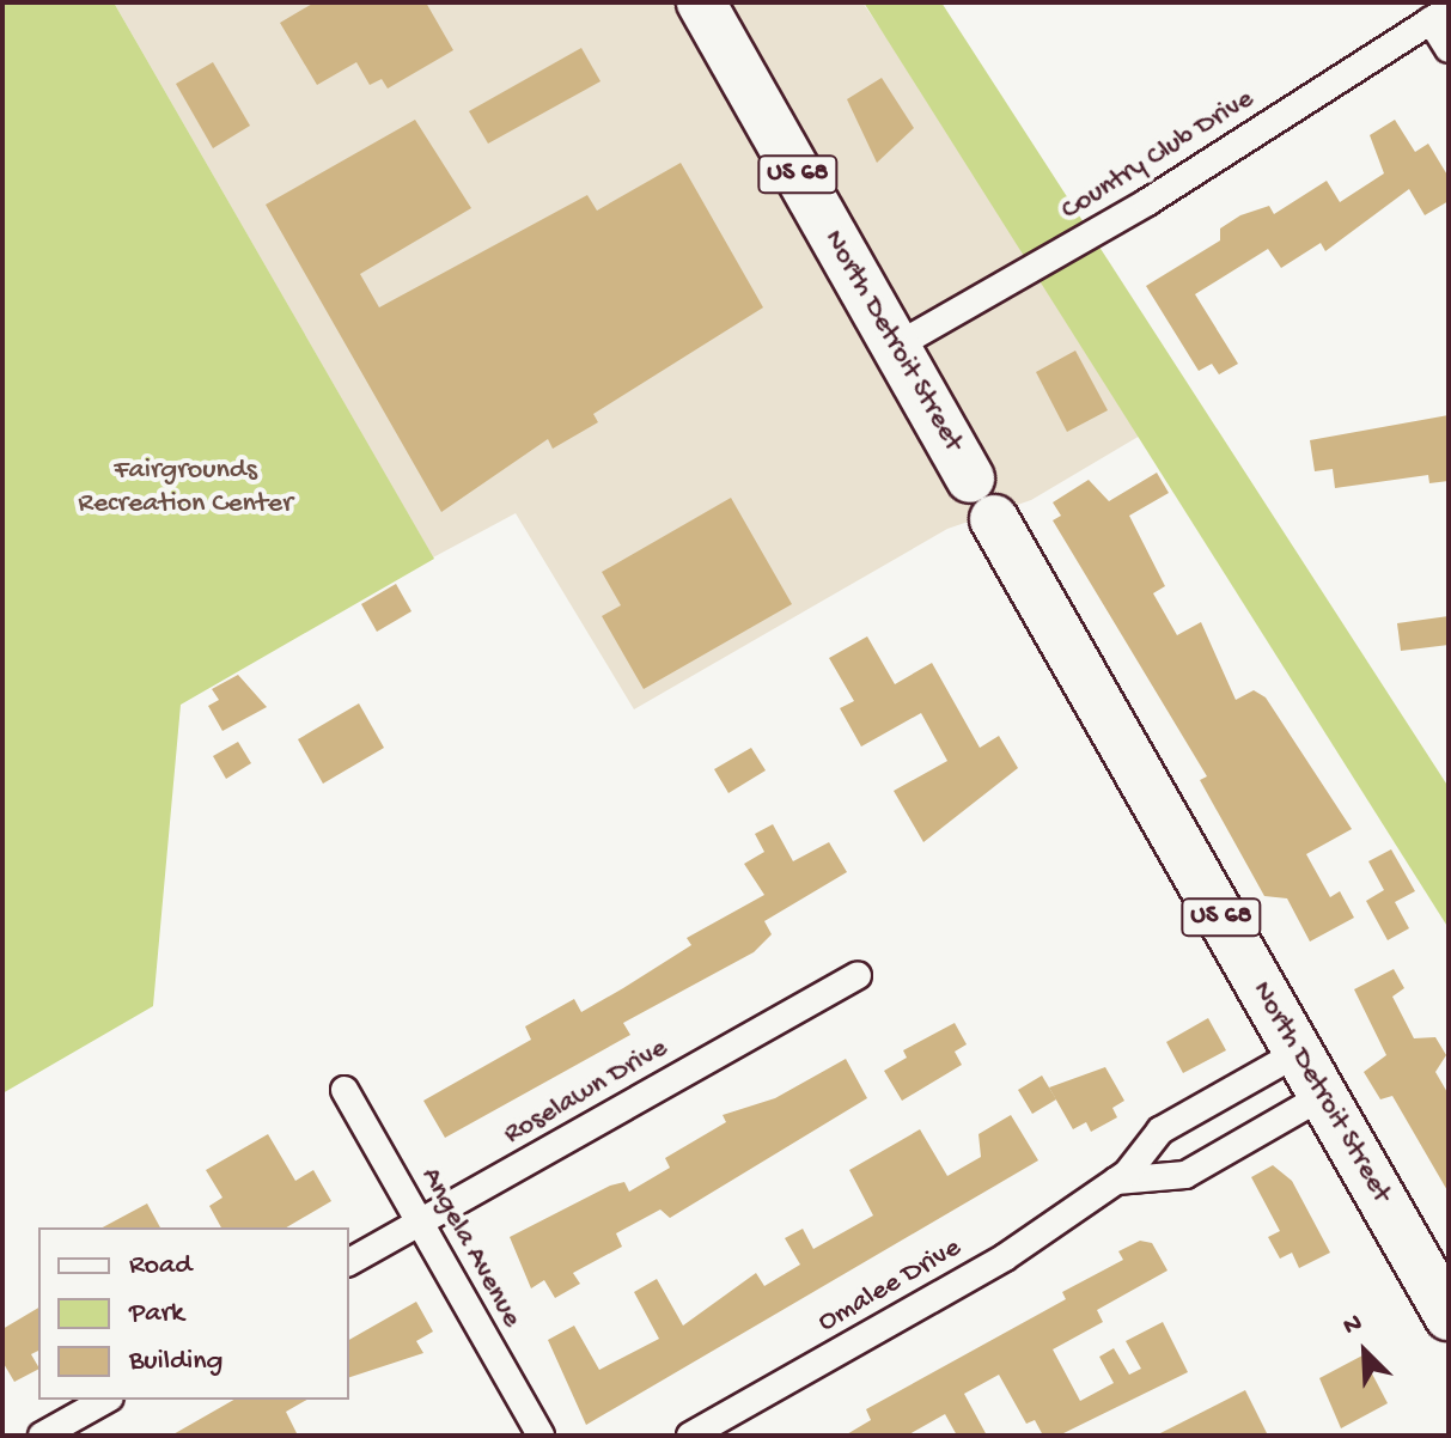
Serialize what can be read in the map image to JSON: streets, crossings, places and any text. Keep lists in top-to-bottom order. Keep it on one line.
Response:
{"streets":{"highway":["US 68","North Detroit Street"],"street":["Country Club Drive","Roselawn Drive","Angela Avenue","Omalee Drive"]},"crossings":[["Country Club Drive","North Detroit Street"],["North Detroit Street","Omalee Drive"],["Roselawn Drive","Angela Avenue"]],"parks":["Fairgrounds Recreation Center"],"legend":["Road","Park","Building"],"north":"top left"}
